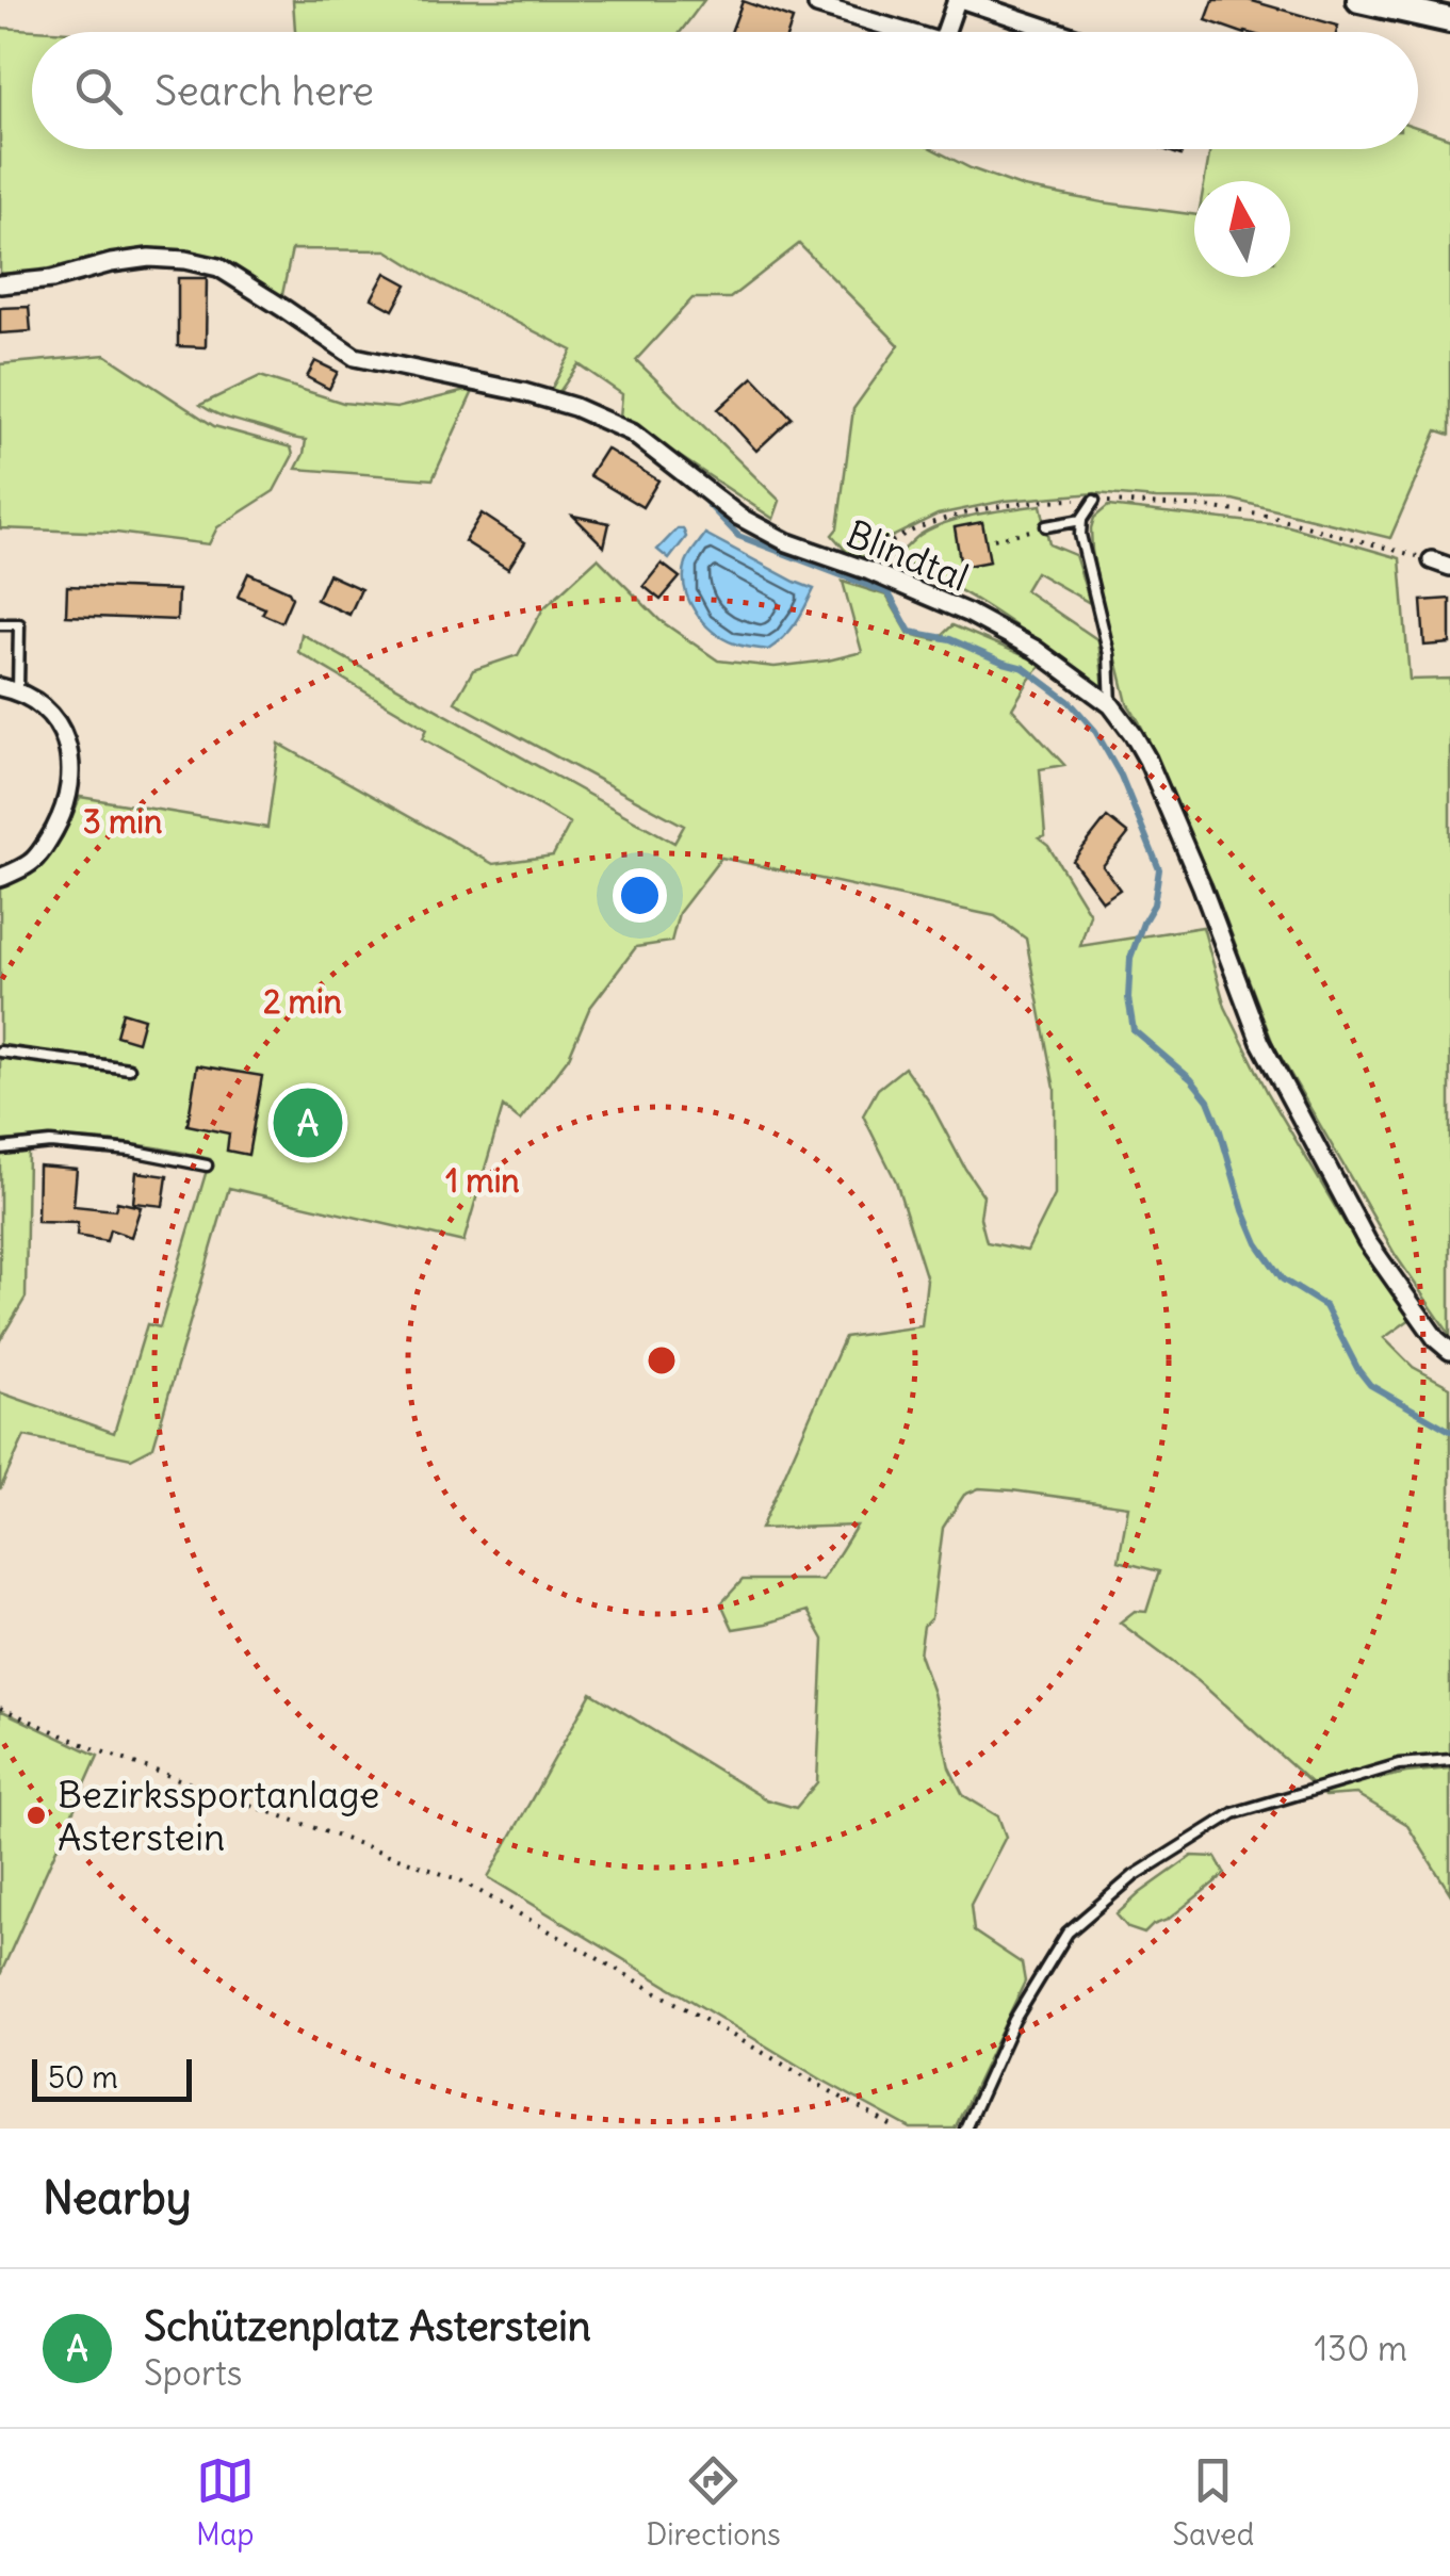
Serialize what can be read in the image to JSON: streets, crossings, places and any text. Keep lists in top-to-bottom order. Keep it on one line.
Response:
{"streets":{"street":["Blindtal"]},"places":["Bezirkssportanlage Asterstein"],"scale_bar":"50 m","north":"top","page":{"search":"Search here","pins":"A","scale":"50 m","heading":"Nearby","list":[{"mark":"A","name":"Schützenplatz Asterstein","note":"Sports","value":"130 m"}],"nav":["Map","Directions","Saved"]},"rings":["3 min","2 min","1 min"]}
